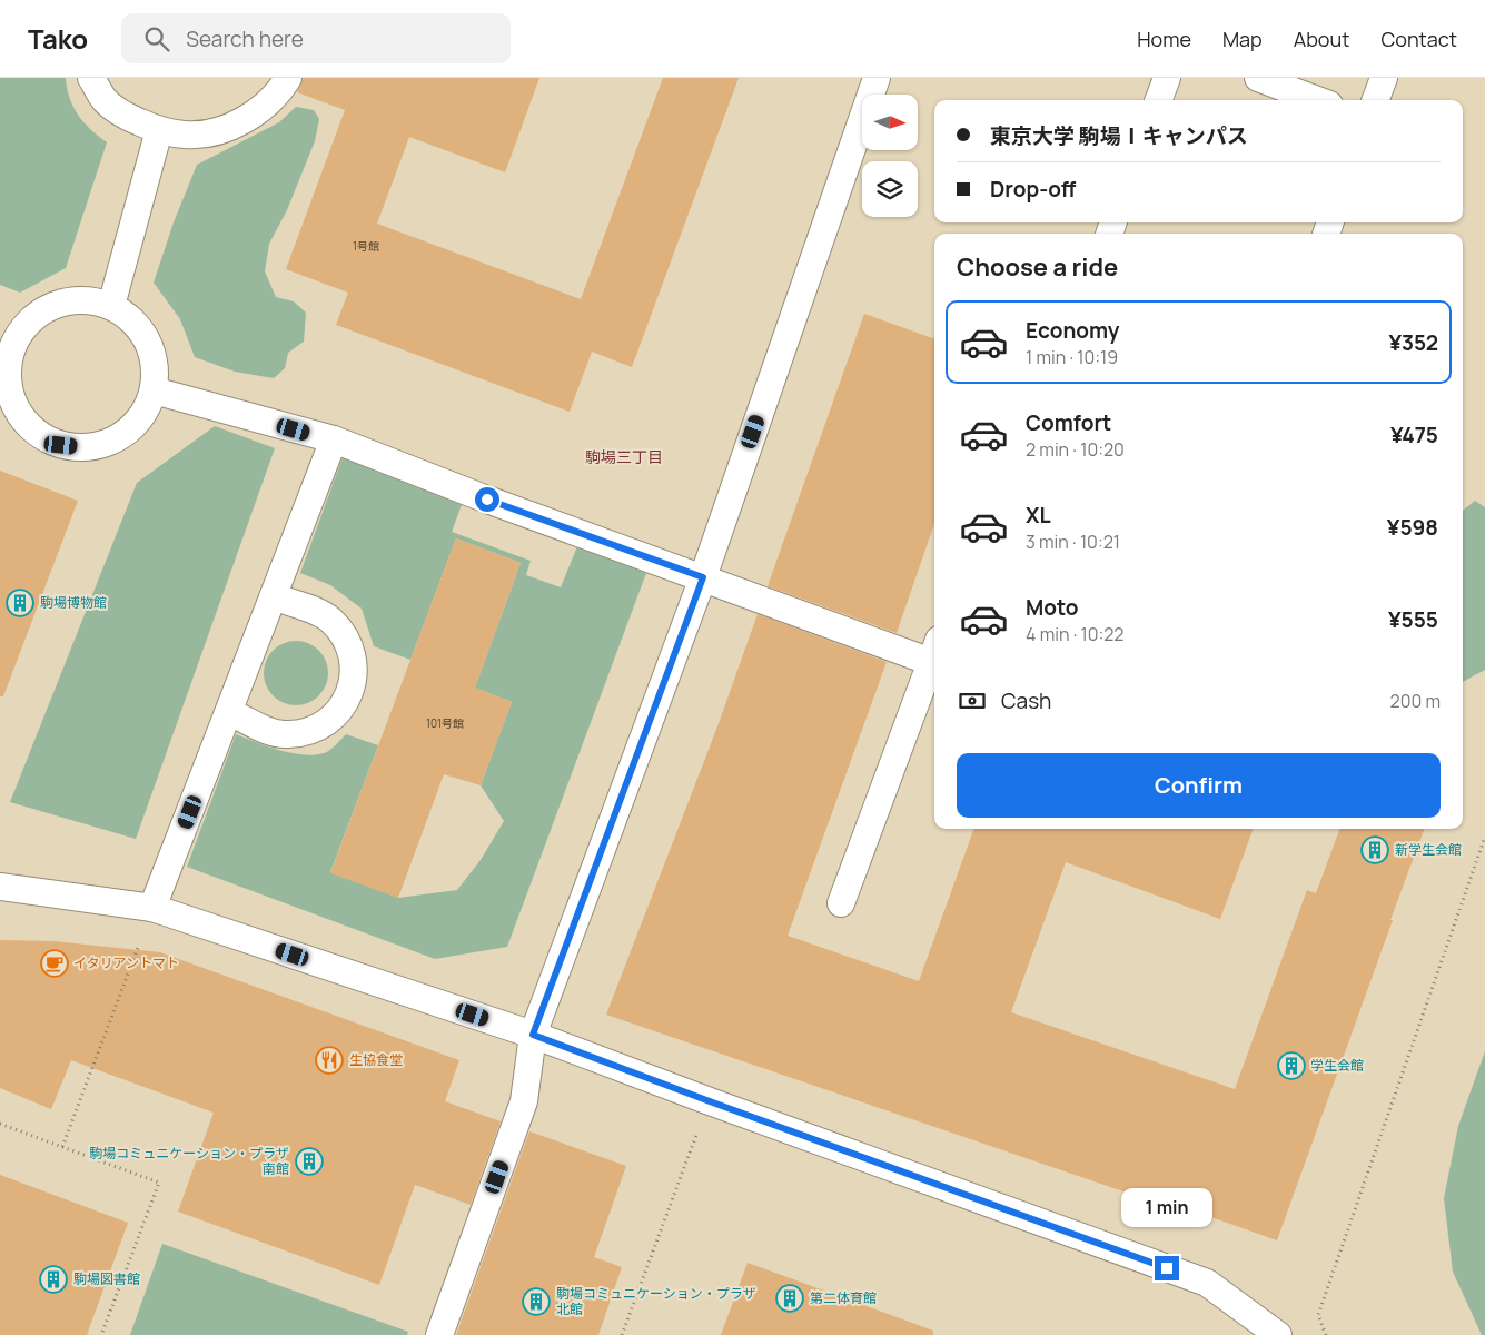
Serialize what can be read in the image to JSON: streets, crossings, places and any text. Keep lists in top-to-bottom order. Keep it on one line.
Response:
{"districts":["駒場三丁目"],"places":{"building":["駒場博物館","新学生会館","学生会館","駒場コミュニケーション・プラザ 南館","駒場図書館","第二体育館","駒場コミュニケーション・プラザ 北館"],"cafe":["イタリアントマト"],"restaurant":["生協食堂"]},"house_numbers":["1号館","101号館"],"north":"right","page":{"header":"Tako","search":"Search here","nav":["Home","Map","About","Contact"],"banner":["東京大学 駒場Ⅰキャンパス","Drop-off"],"heading":"Choose a ride","list":[{"name":"Economy","note":"1 min · 10:19","value":"¥352"},{"name":"Comfort","note":"2 min · 10:20","value":"¥475"},{"name":"XL","note":"3 min · 10:21","value":"¥598"},{"name":"Moto","note":"4 min · 10:22","value":"¥555"}],"pay":["Cash","200 m"],"buttons":"Confirm","bubble":"1 min"}}
